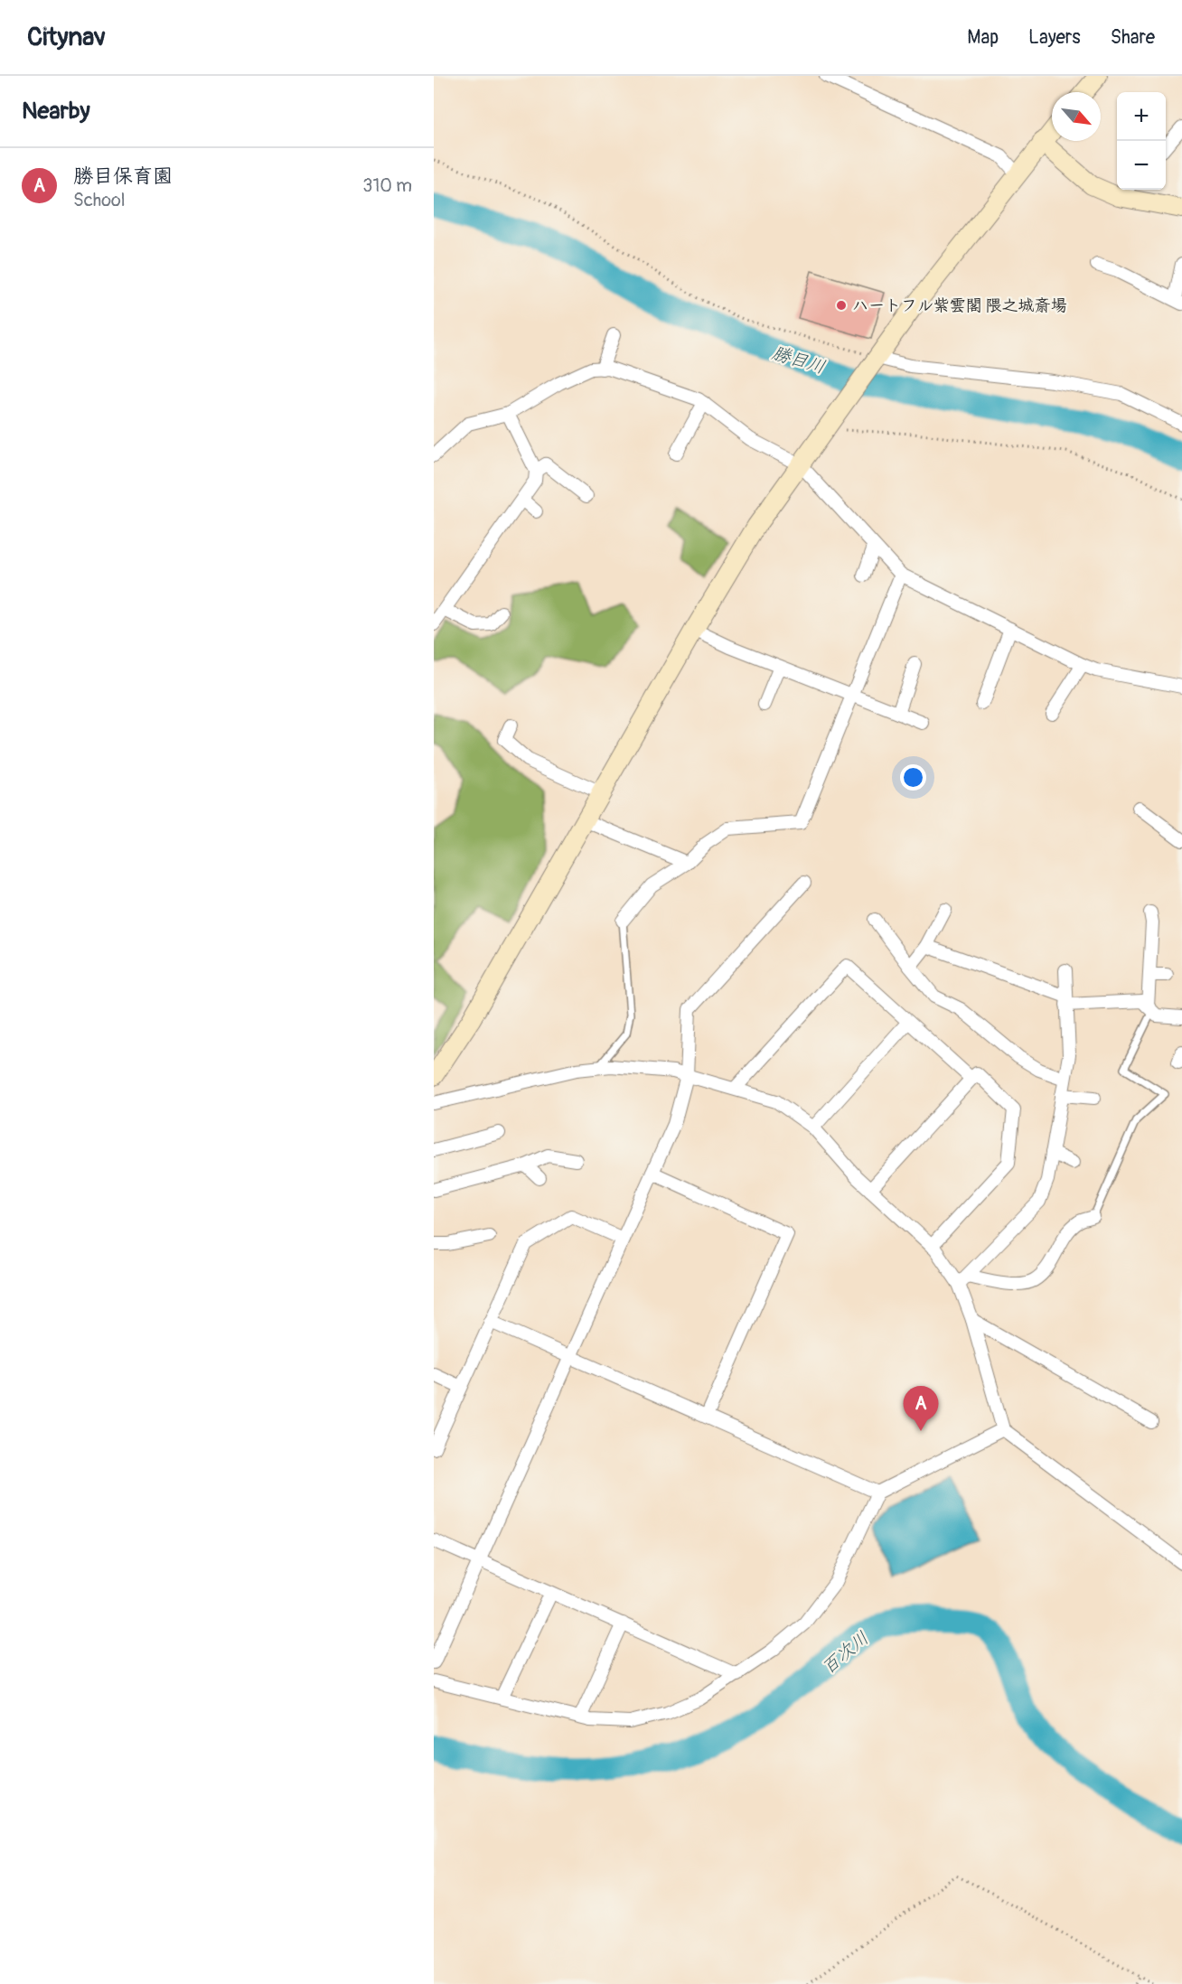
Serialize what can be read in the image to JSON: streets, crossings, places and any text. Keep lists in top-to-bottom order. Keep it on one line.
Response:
{"water":["勝目川","百次川"],"places":["ハートフル紫雲閣 隈之城斎場"],"north":"bottom right","page":{"header":"Citynav","nav":["Map","Layers","Share"],"heading":"Nearby","map_buttons":["+","−"],"list":[{"mark":"A","name":"勝目保育園","note":"School","value":"310 m"}],"pins":"A"}}
